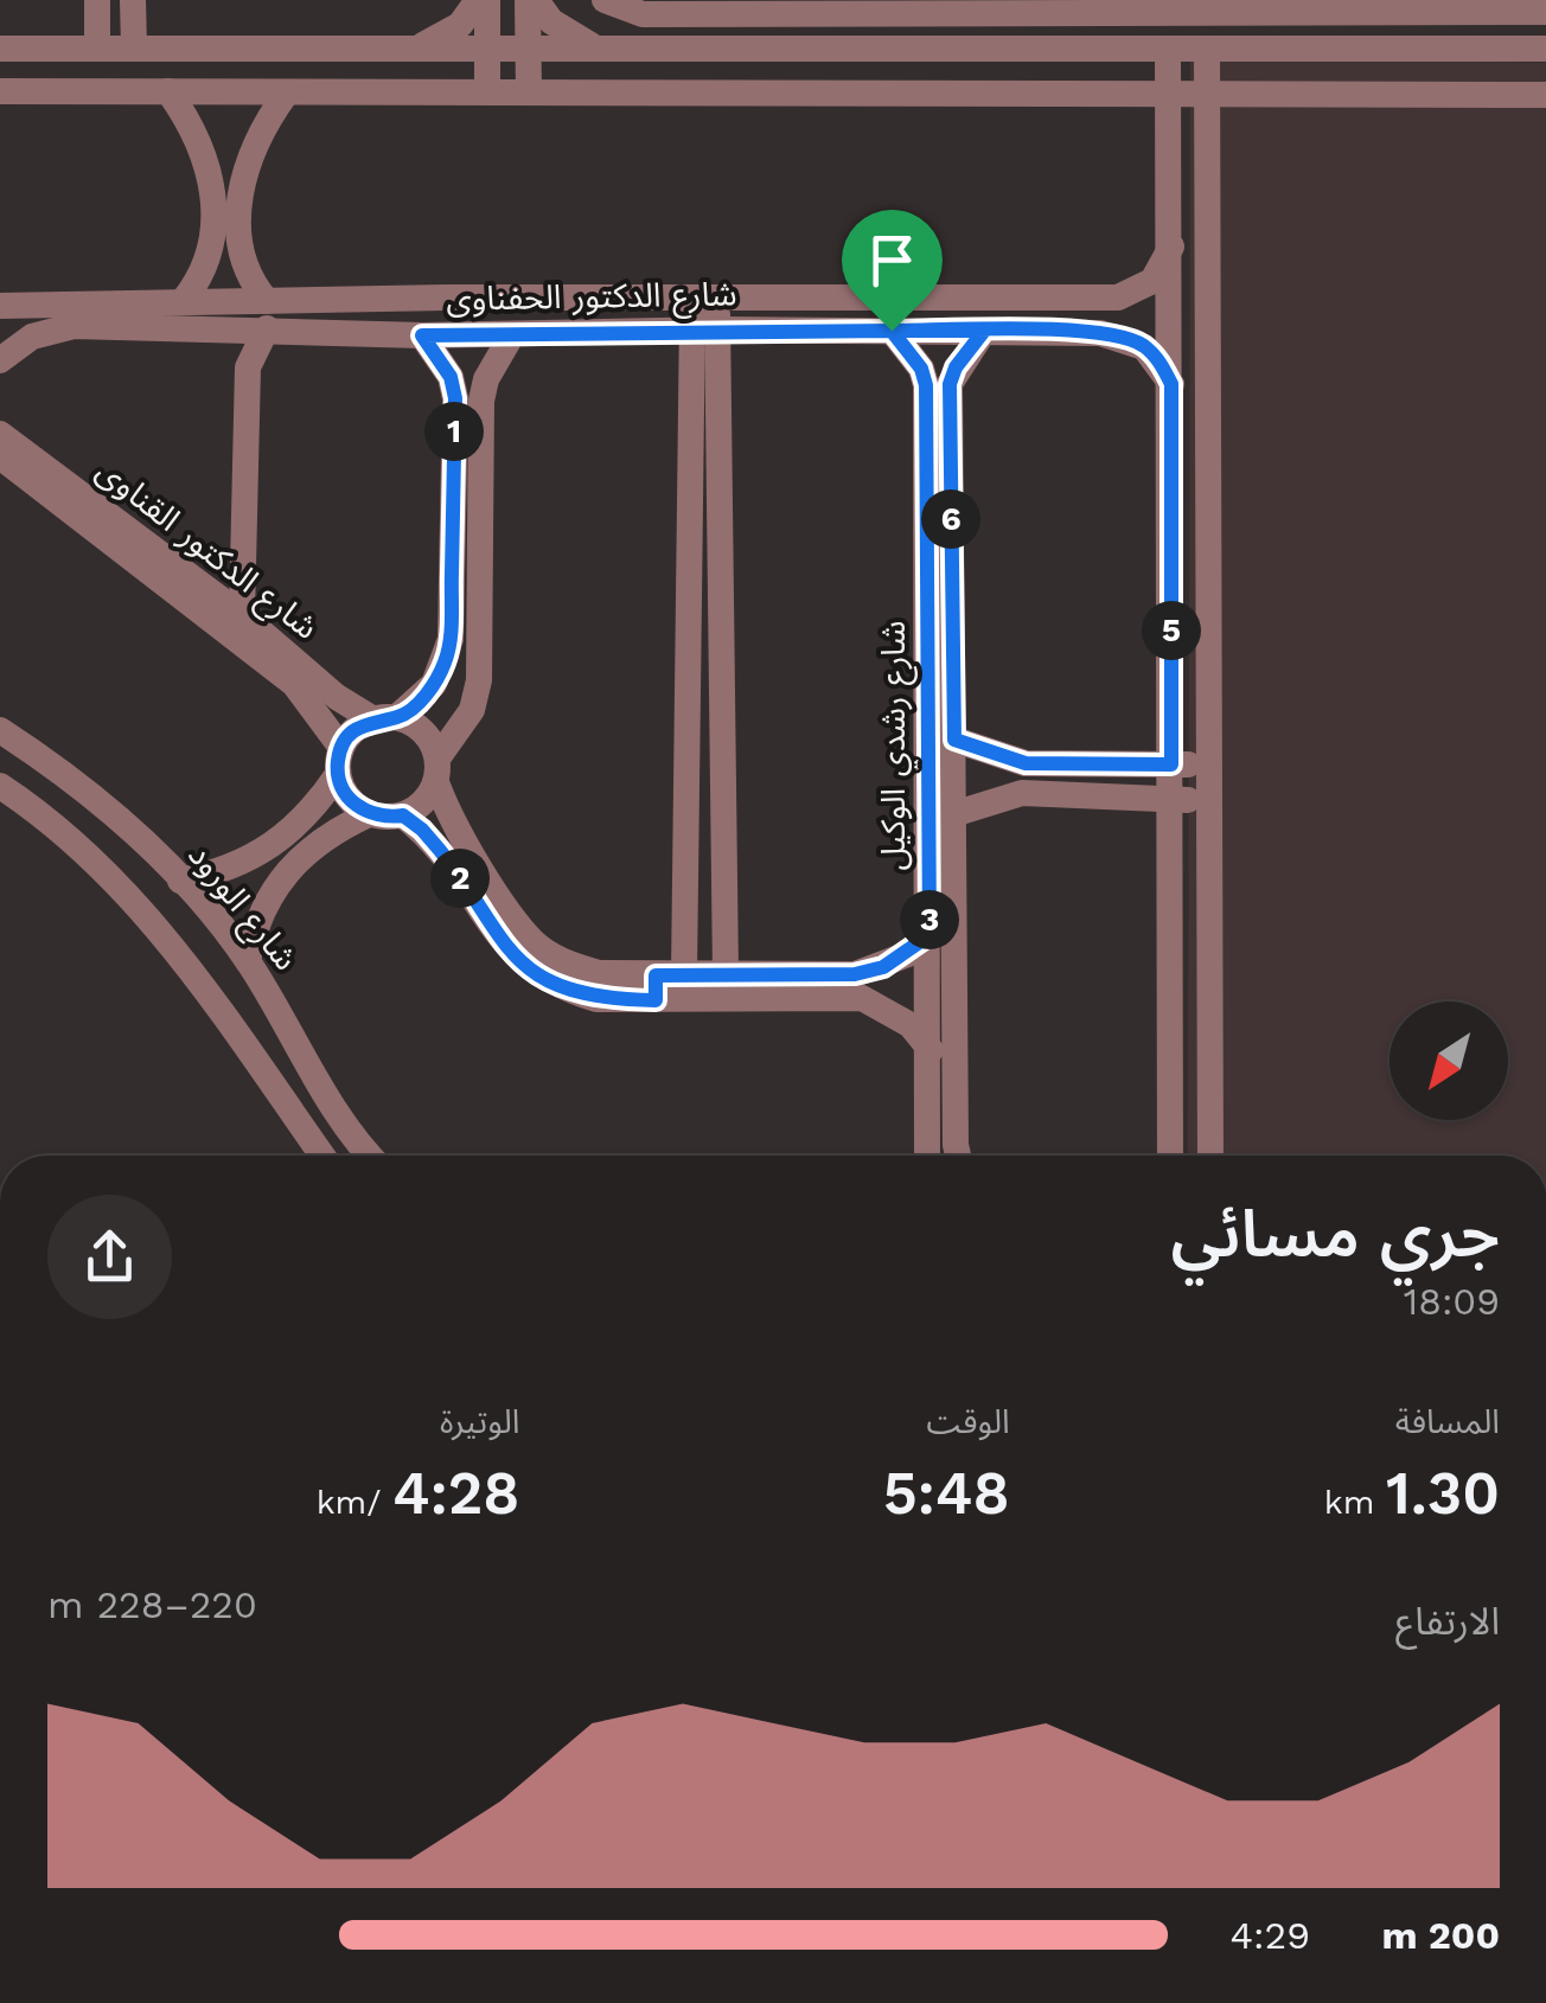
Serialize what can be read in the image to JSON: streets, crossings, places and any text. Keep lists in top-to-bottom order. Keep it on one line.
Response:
{"streets":{"street":["شارع الدكتور الحفناوى","شارع الدكتور القناوى","شارع رشدي الوكيل","شارع الورود"]},"crossings":[["شارع الدكتور الحفناوى","شارع رشدي الوكيل"]],"north":"bottom left","page":{"pins":["1","6","5","2","3"],"heading":["جري مسائي","18:09"],"stats":[["المسافة","1.30 km"],["الوقت","5:48"],["الوتيرة","4:28 /km"]],"chart":["الارتفاع","220–228 m"],"list":[{"name":"200 m","note":"4:29"}]}}
